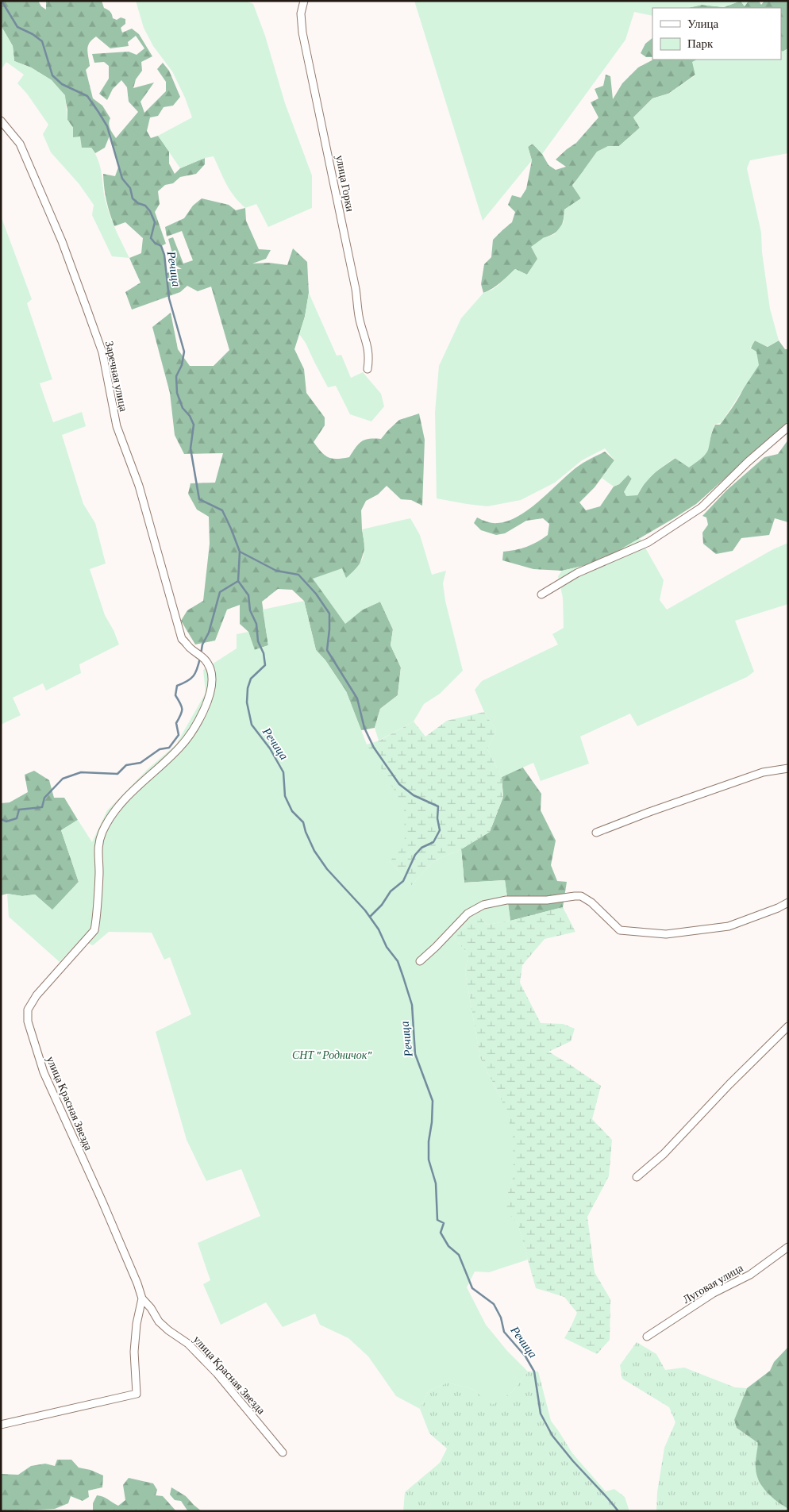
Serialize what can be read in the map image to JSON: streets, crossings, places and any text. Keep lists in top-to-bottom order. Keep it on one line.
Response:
{"streets":{"street":["улица Горки","Заречная улица","улица Красная Звезда","Луговая улица"]},"crossings":[["Заречная улица","улица Красная Звезда"]],"water":["Речица"],"parks":["СНТ \" Родничок\""],"legend":["Улица","Парк"]}
